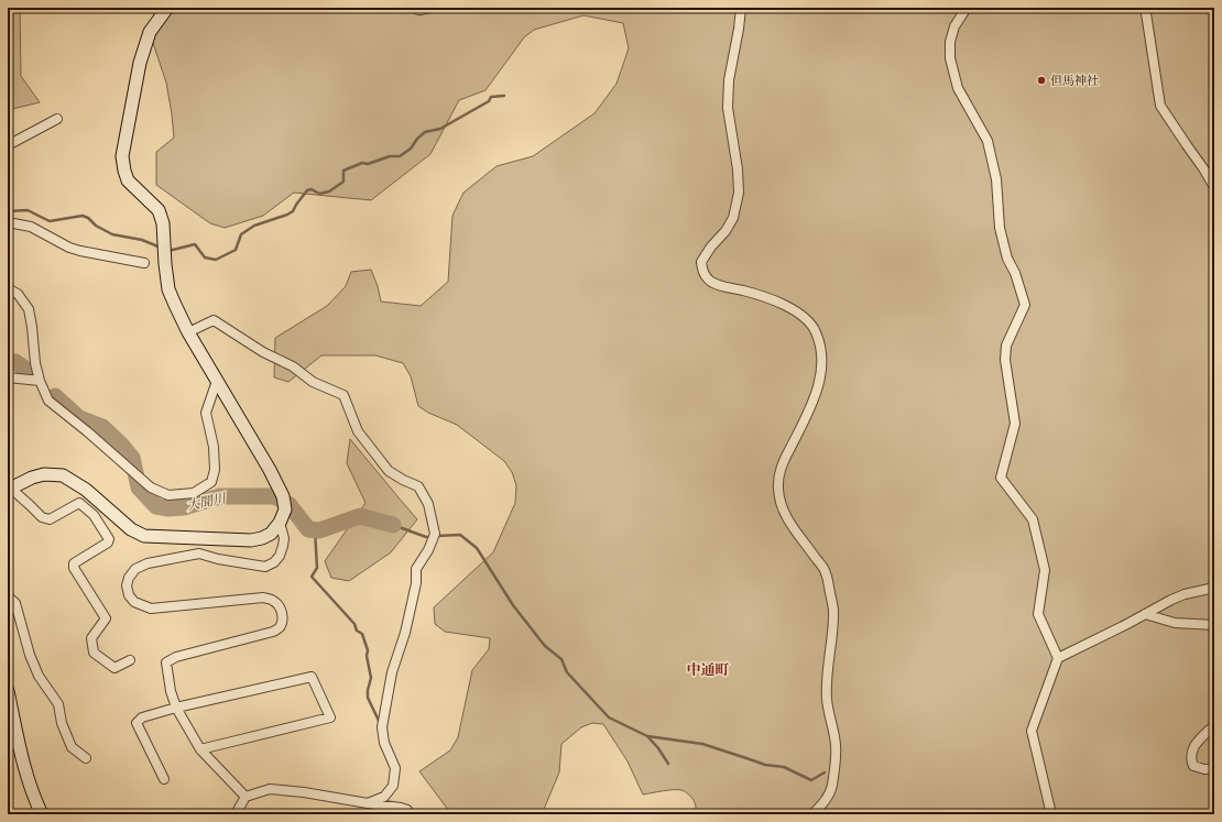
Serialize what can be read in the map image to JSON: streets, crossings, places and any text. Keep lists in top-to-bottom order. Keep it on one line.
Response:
{"districts":["中通町"],"water":["大聞川"],"places":["但馬神社"]}
